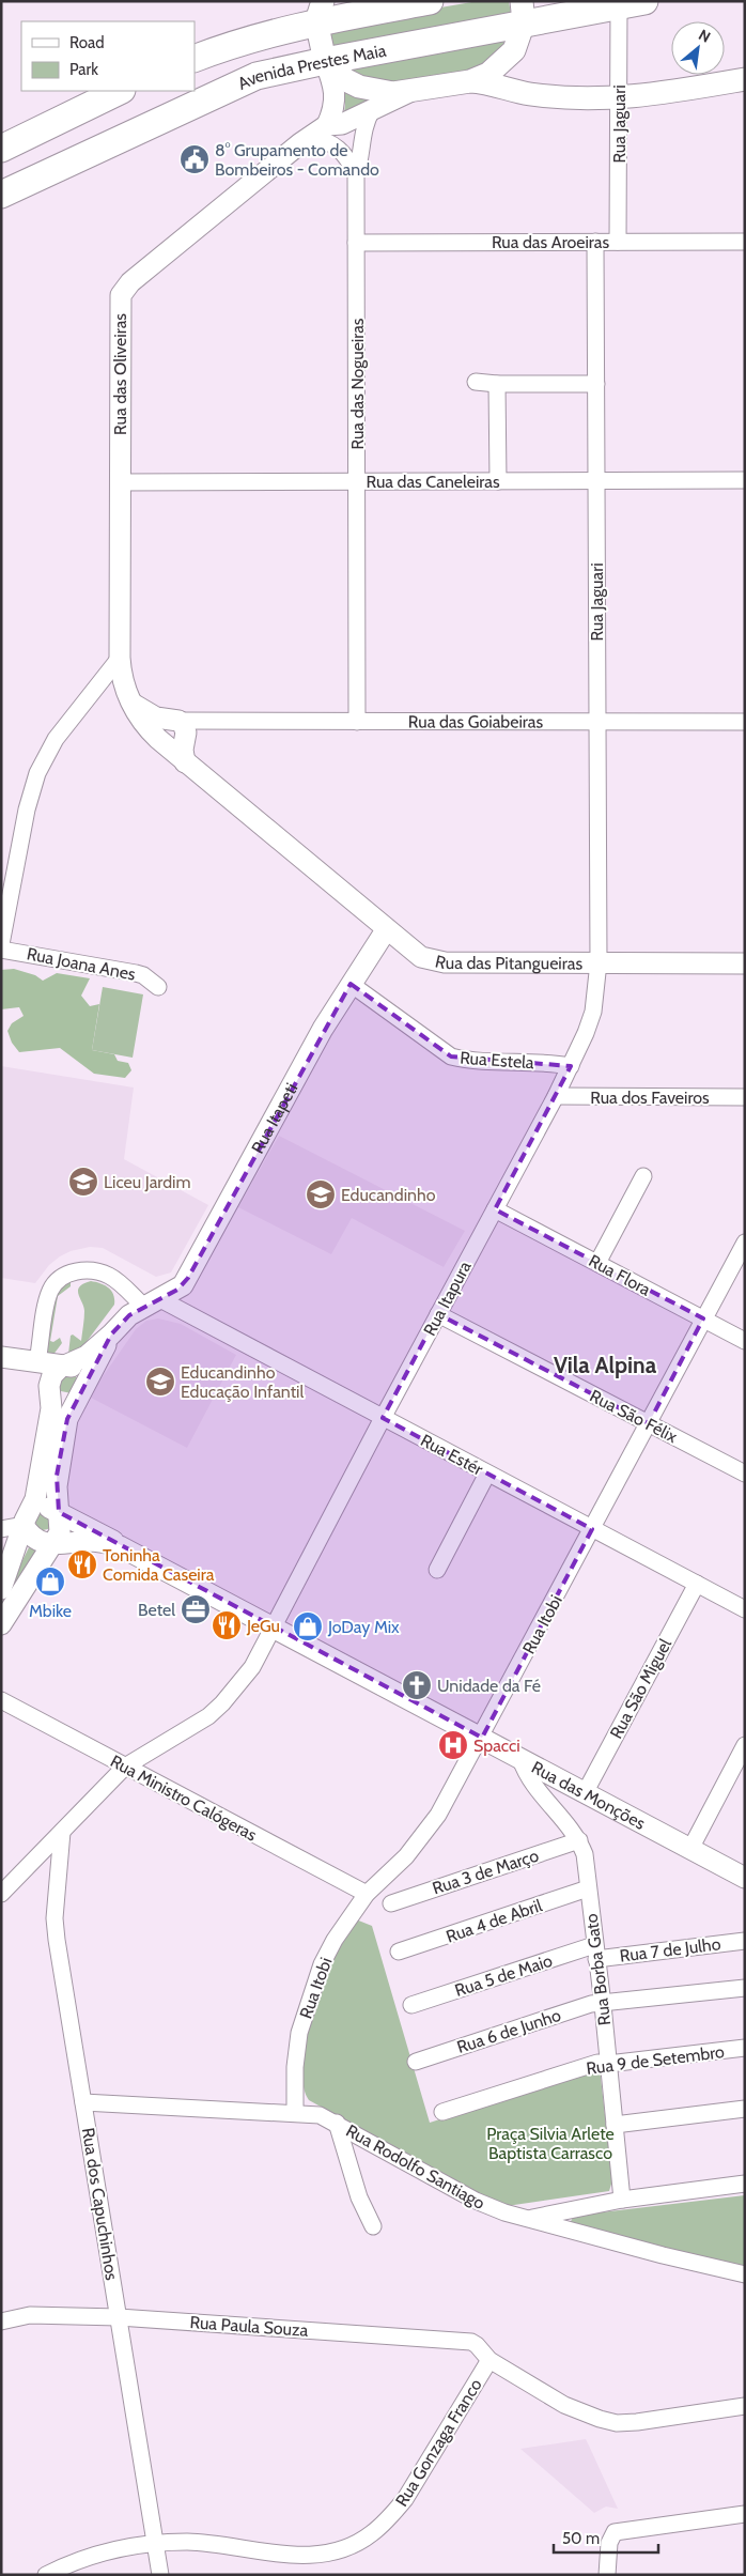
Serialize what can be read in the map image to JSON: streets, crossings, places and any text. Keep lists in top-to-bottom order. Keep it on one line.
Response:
{"streets":{"highway":["Avenida Prestes Maia"],"street":["Rua Jaguari","Rua das Aroeiras","Rua das Oliveiras","Rua das Nogueiras","Rua das Caneleiras","Rua das Goiabeiras","Rua das Pitangueiras","Rua Joana Anes","Rua Estela","Rua dos Faveiros","Rua Itapeti","Rua Flora","Rua Itapura","Rua São Félix","Rua Estér","Rua Itobi","Rua São Miguel","Rua das Monções","Rua Ministro Calógeras","Rua 3 de Março","Rua 4 de Abril","Rua 7 de Julho","Rua Borba Gato","Rua 5 de Maio","Rua 6 de Junho","Rua 9 de Setembro","Rua Rodolfo Santiago","Rua dos Capuchinhos","Rua Paula Souza","Rua Gonzaga Franco"]},"crossings":[["Avenida Prestes Maia","Rua Jaguari"],["Rua Jaguari","Rua das Aroeiras"],["Rua Jaguari","Rua das Caneleiras"],["Rua Jaguari","Rua das Goiabeiras"],["Rua Jaguari","Rua das Pitangueiras"],["Rua Jaguari","Rua Itapura"],["Rua das Aroeiras","Rua das Nogueiras"],["Rua das Oliveiras","Rua das Nogueiras"],["Rua das Oliveiras","Rua das Caneleiras"],["Rua das Oliveiras","Rua das Pitangueiras"],["Rua das Nogueiras","Rua das Caneleiras"],["Rua das Nogueiras","Rua das Goiabeiras"],["Rua das Goiabeiras","Rua das Pitangueiras"],["Rua das Pitangueiras","Rua Itapeti"],["Rua das Pitangueiras","Rua Itapura"],["Rua Estela","Rua Itapeti"],["Rua Estela","Rua Itapura"],["Rua dos Faveiros","Rua Itapura"],["Rua Itapeti","Rua Estér"],["Rua Flora","Rua Itapura"],["Rua Flora","Rua Itobi"],["Rua Itapura","Rua São Félix"],["Rua Itapura","Rua Estér"],["Rua Itapura","Rua das Monções"],["Rua Itapura","Rua Ministro Calógeras"],["Rua Itapura","Rua dos Capuchinhos"],["Rua São Félix","Rua Itobi"],["Rua Estér","Rua Itobi"],["Rua Estér","Rua São Miguel"],["Rua Itobi","Rua das Monções"],["Rua Itobi","Rua Ministro Calógeras"],["Rua Itobi","Rua Rodolfo Santiago"],["Rua São Miguel","Rua das Monções"],["Rua das Monções","Rua Borba Gato"],["Rua 3 de Março","Rua Borba Gato"],["Rua 4 de Abril","Rua Borba Gato"],["Rua 7 de Julho","Rua Borba Gato"],["Rua 7 de Julho","Rua 5 de Maio"],["Rua Borba Gato","Rua 5 de Maio"],["Rua Borba Gato","Rua 6 de Junho"],["Rua Borba Gato","Rua 9 de Setembro"],["Rua Borba Gato","Rua Rodolfo Santiago"],["Rua Rodolfo Santiago","Rua dos Capuchinhos"],["Rua dos Capuchinhos","Rua Paula Souza"],["Rua dos Capuchinhos","Rua Gonzaga Franco"],["Rua Paula Souza","Rua Gonzaga Franco"]],"districts":["Vila Alpina"],"parks":["Praça Silvia Arlete Baptista Carrasco"],"places":{"public building":["8° Grupamento de Bombeiros - Comando"],"school or university":["Liceu Jardim","Educandinho","Educandinho Educação Infantil"],"restaurant":["Toninha Comida Caseira","JeGu"],"shop":["Mbike","JoDay Mix"],"office":["Betel"],"church":["Unidade da Fé"],"hospital":["Spacci"]},"legend":["Road","Park"],"scale_bar":"50 m","north":"top right"}
